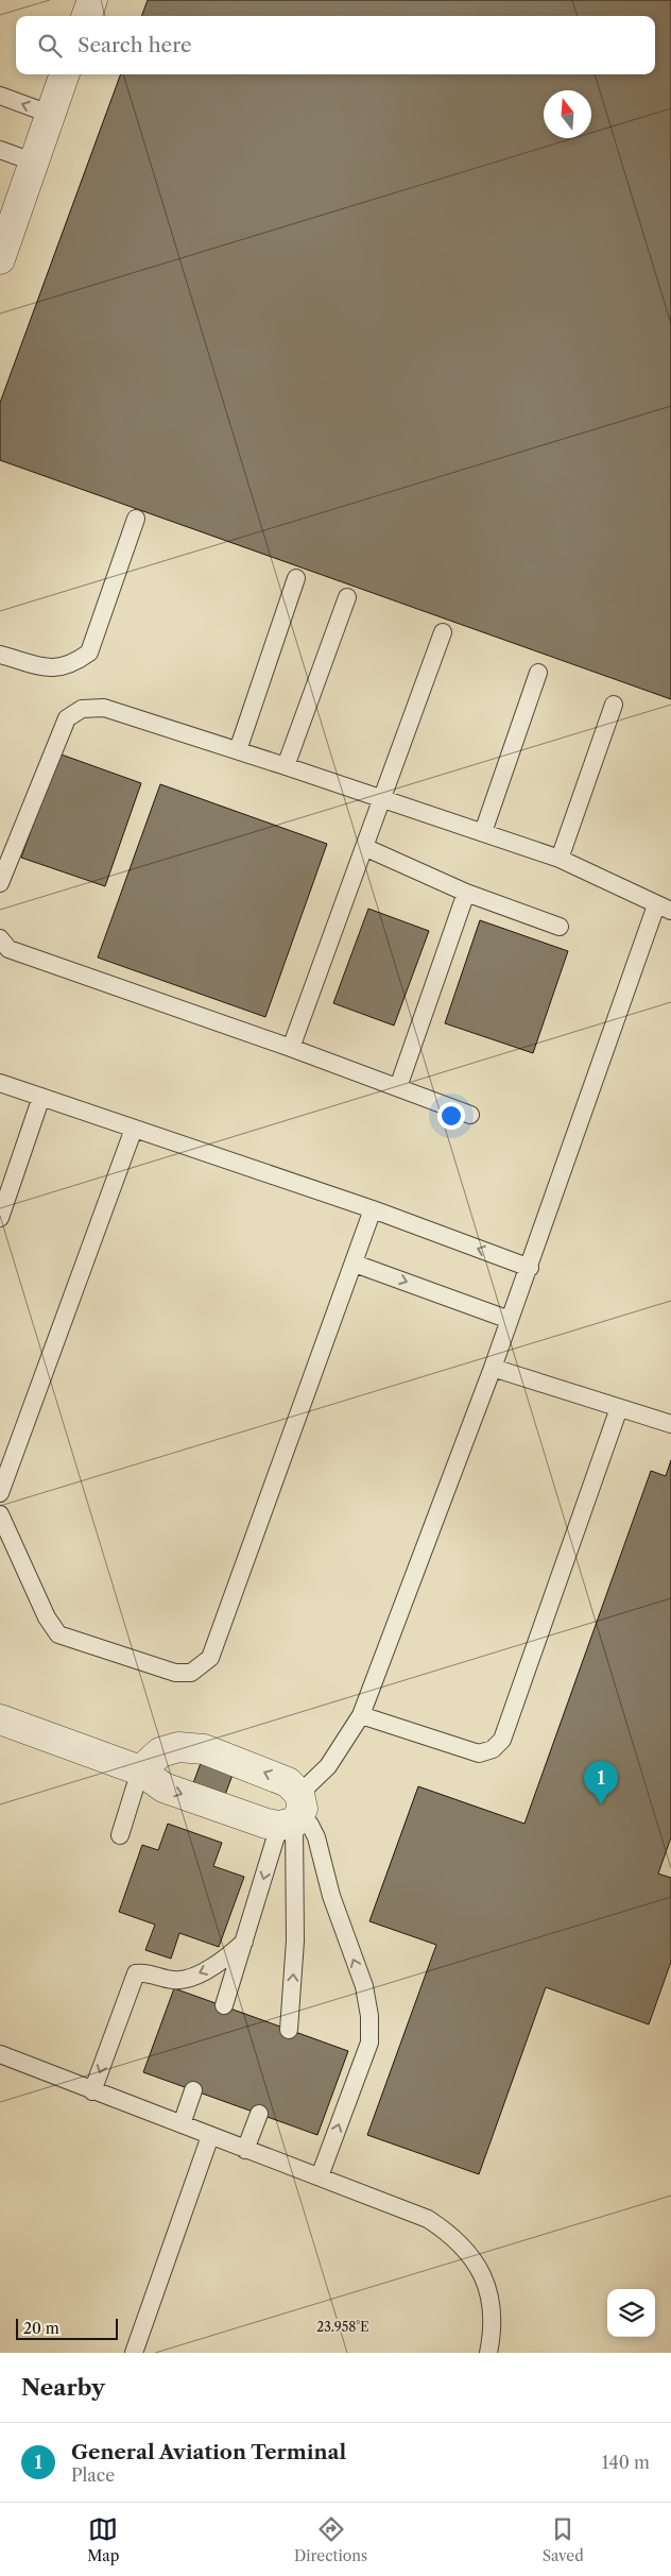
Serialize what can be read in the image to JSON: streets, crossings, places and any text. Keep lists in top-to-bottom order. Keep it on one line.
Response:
{"scale_bar":"20 m","north":"top","page":{"search":"Search here","pins":"1","scale":"20 m","heading":"Nearby","list":[{"mark":"1","name":"General Aviation Terminal","note":"Place","value":"140 m"}],"nav":["Map","Directions","Saved"]},"coordinates":["23.958°E"]}
